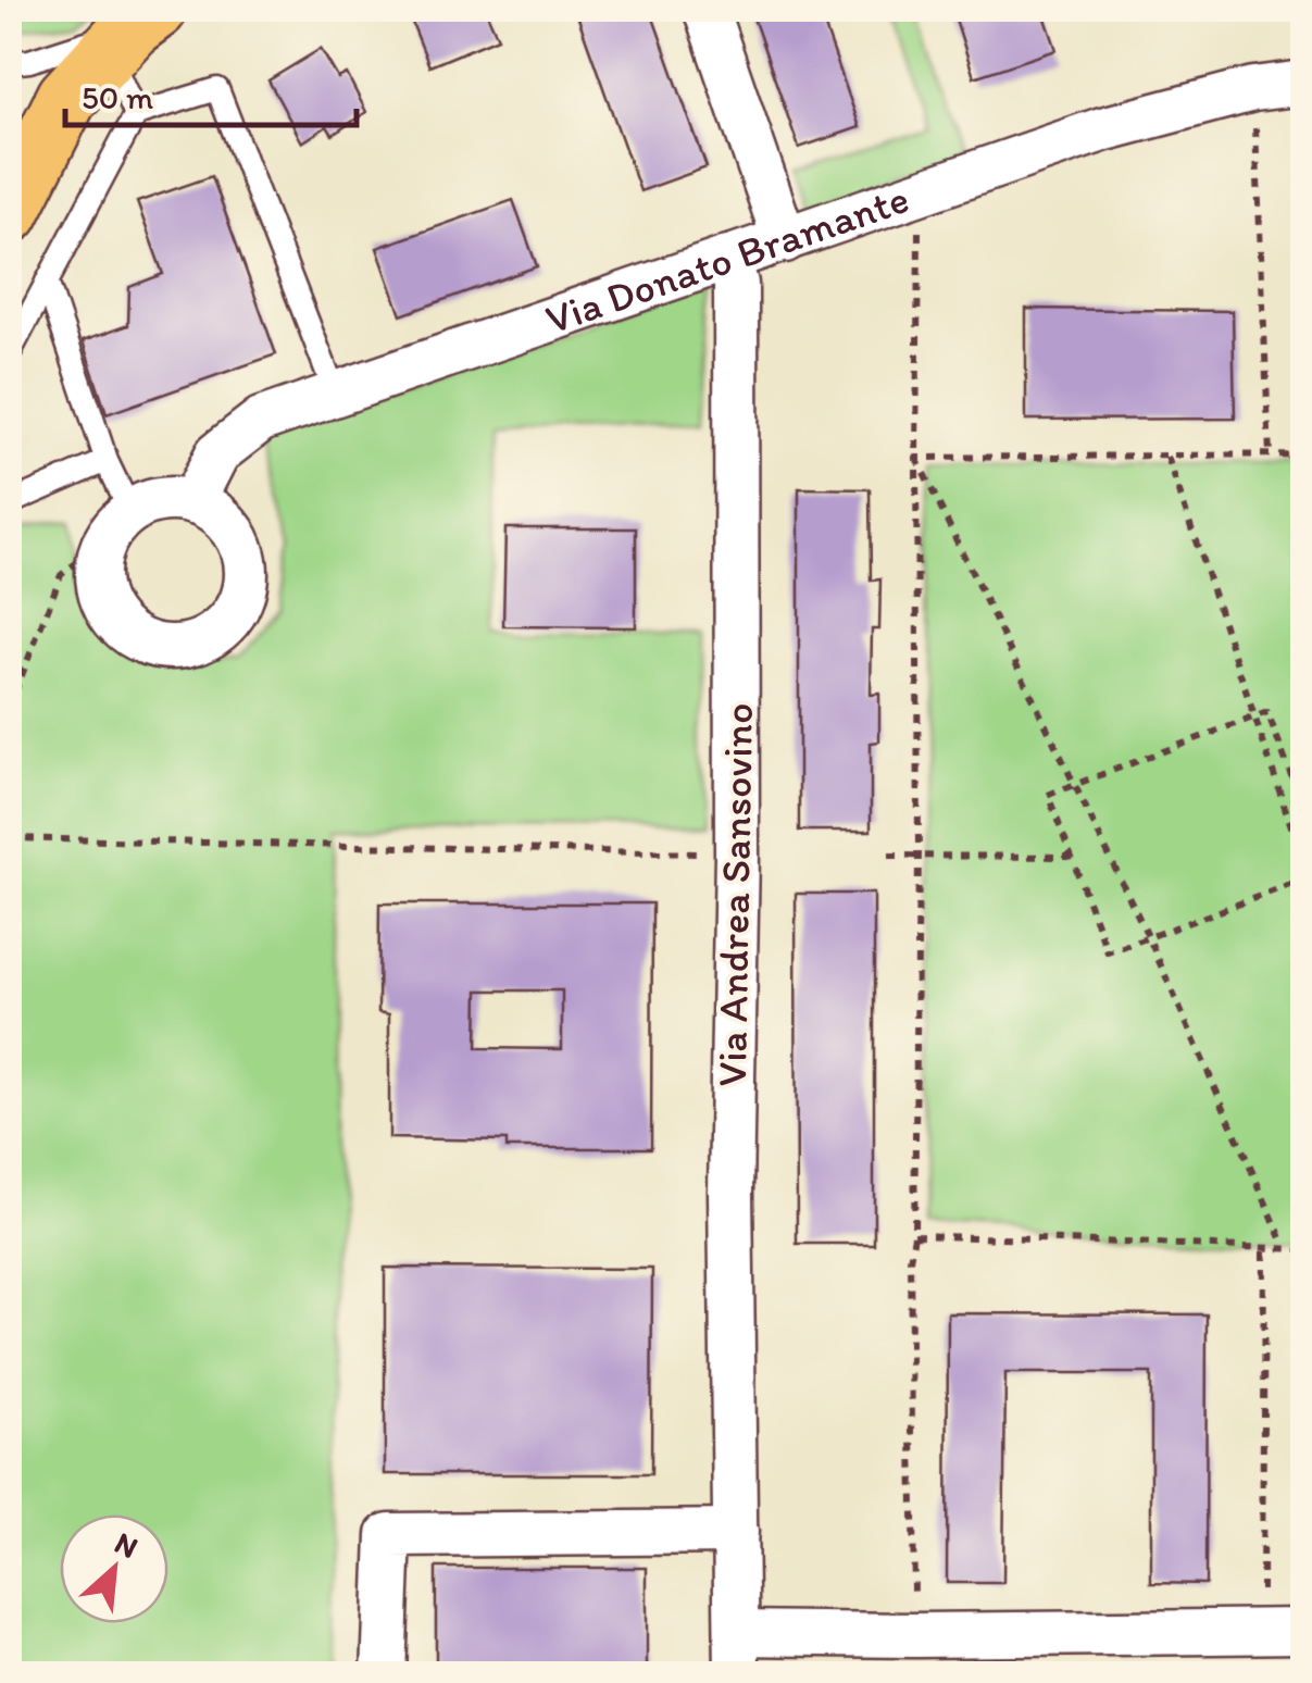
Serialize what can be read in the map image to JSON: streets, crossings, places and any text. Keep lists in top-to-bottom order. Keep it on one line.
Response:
{"streets":{"street":["Via Donato Bramante","Via Andrea Sansovino"]},"crossings":[["Via Donato Bramante","Via Andrea Sansovino"]],"scale_bar":"50 m","north":"top right"}
